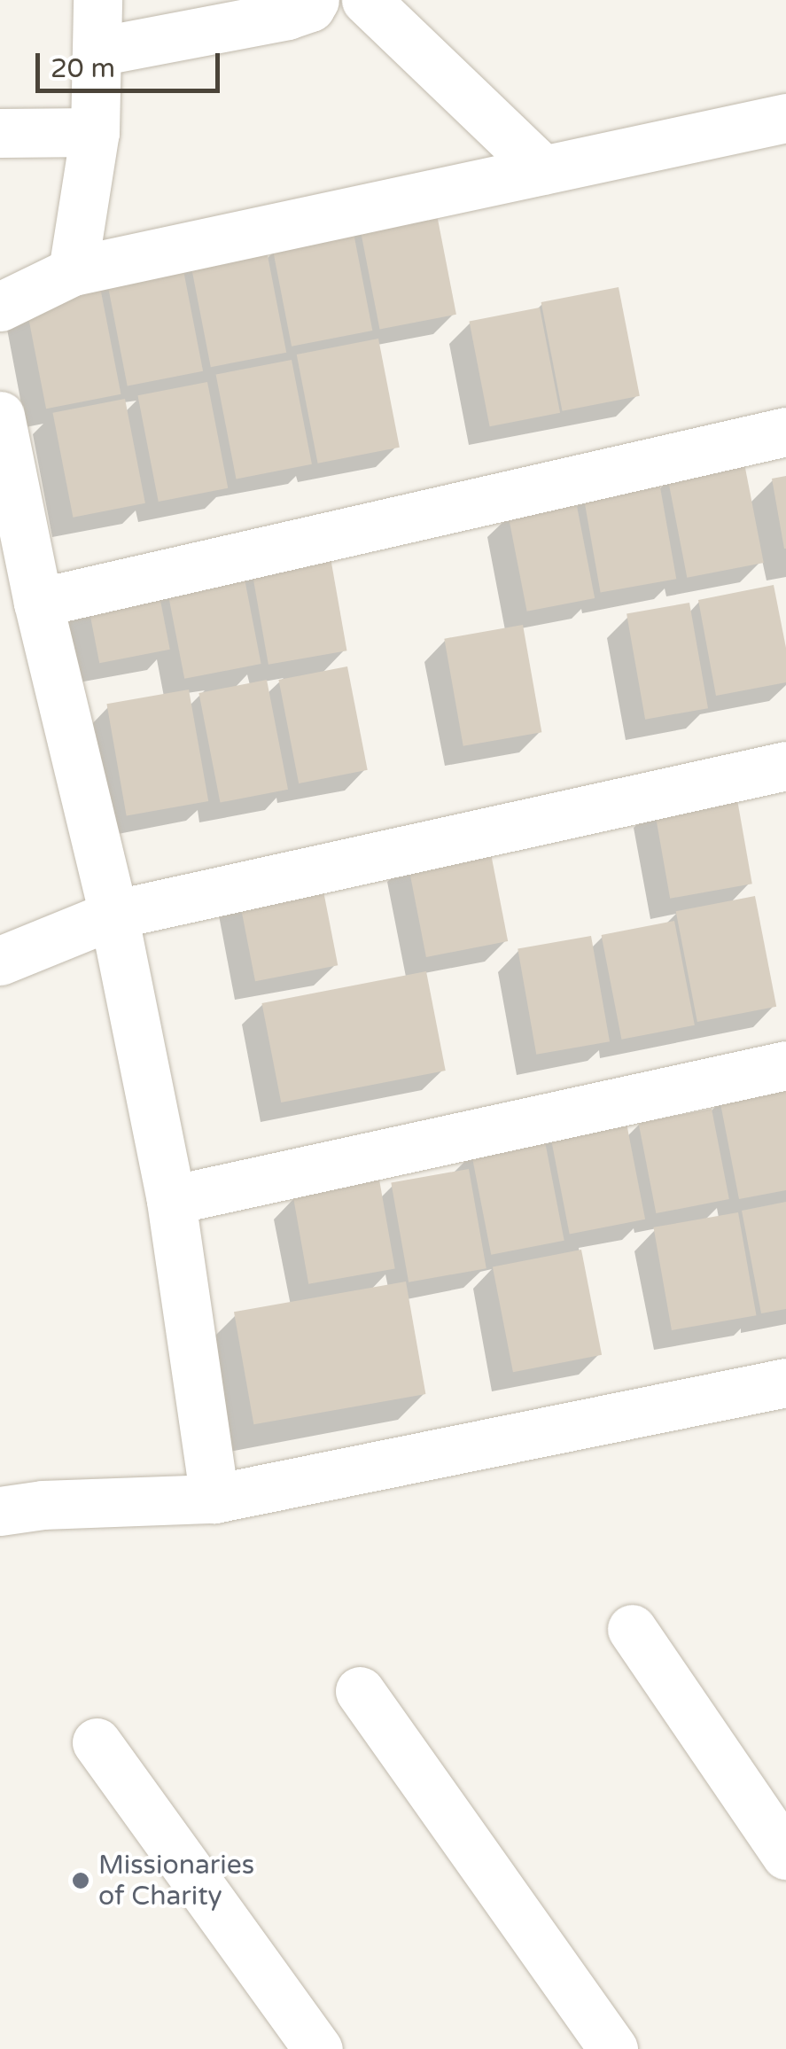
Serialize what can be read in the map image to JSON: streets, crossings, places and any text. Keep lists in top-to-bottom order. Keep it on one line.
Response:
{"places":["Missionaries of Charity"],"scale_bar":"20 m"}
